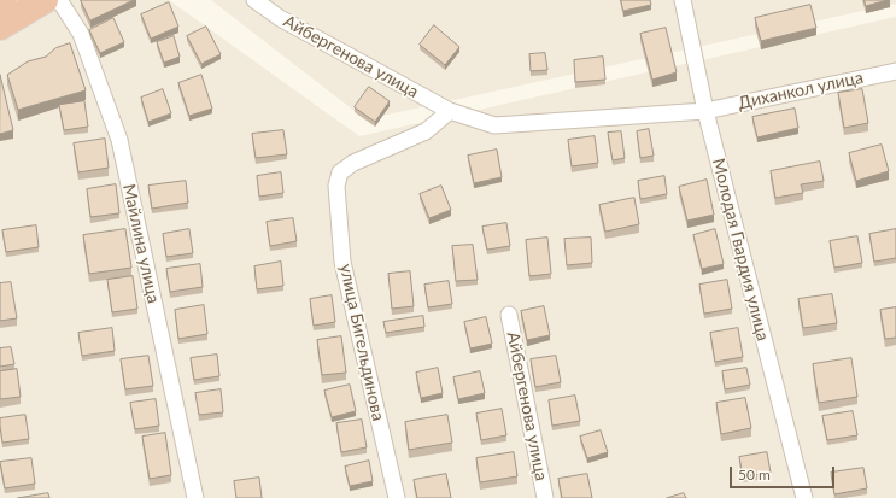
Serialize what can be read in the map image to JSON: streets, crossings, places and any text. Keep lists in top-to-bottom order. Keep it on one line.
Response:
{"streets":{"street":["Айбергенова улица","Диханкол улица","Майлина улица","Молодая Гвардия улица","улица Бигельдинова"]},"crossings":[["Айбергенова улица","Диханкол улица"],["Айбергенова улица","Молодая Гвардия улица"],["Айбергенова улица","улица Бигельдинова"],["Диханкол улица","Молодая Гвардия улица"]],"scale_bar":"50 m"}
